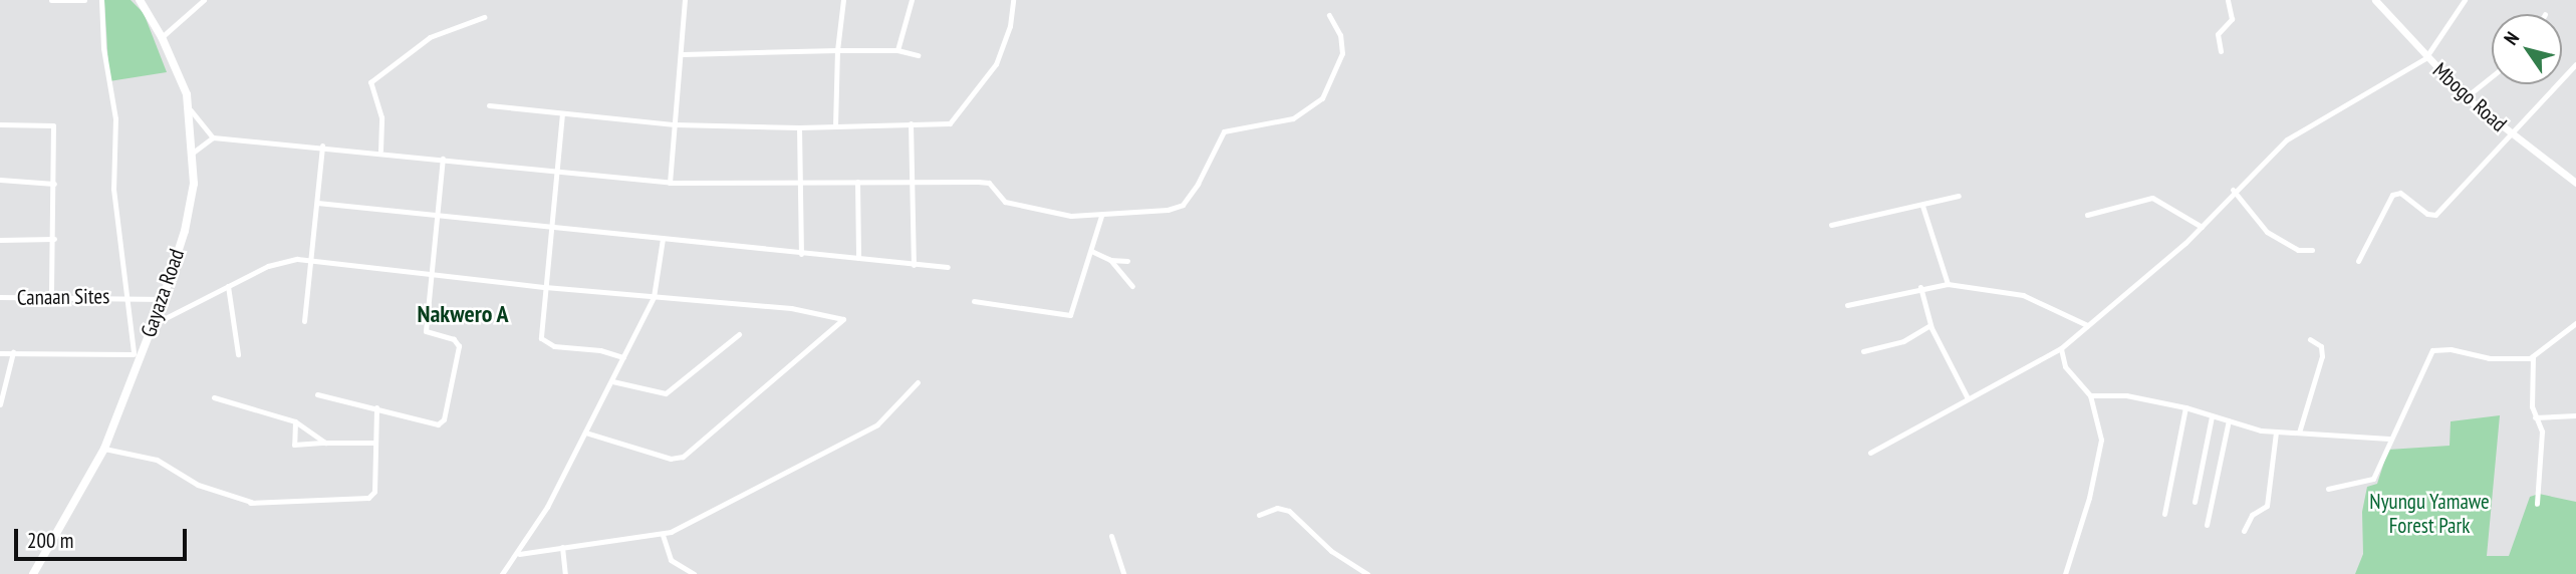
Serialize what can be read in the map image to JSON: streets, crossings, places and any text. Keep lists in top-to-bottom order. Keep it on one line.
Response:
{"streets":{"main road":["Mbogo Road","Gayaza Road"],"street":["Canaan Sites"]},"crossings":[["Gayaza Road","Canaan Sites"]],"districts":["Nakwero A"],"parks":["Nyungu Yamawe Forest Park"],"scale_bar":"200 m","north":"top left"}
